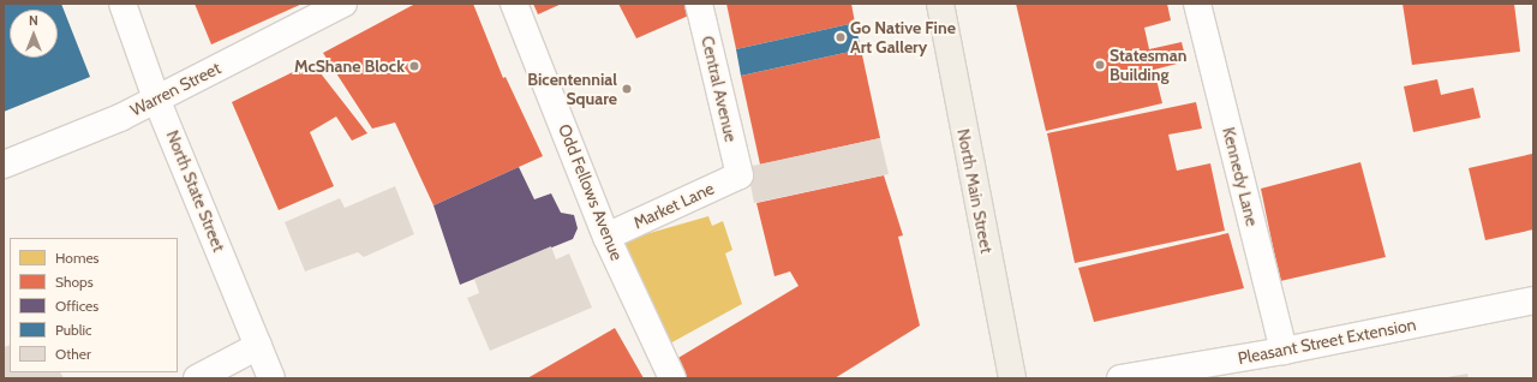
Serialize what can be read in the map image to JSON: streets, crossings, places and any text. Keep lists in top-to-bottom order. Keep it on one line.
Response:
{"streets":{"main road":["North Main Street"],"street":["Warren Street","Central Avenue","Kennedy Lane","North State Street","Odd Fellows Avenue","Market Lane","Pleasant Street Extension"]},"crossings":[["Warren Street","North State Street"],["Central Avenue","Market Lane"],["Kennedy Lane","Pleasant Street Extension"],["Odd Fellows Avenue","Market Lane"]],"places":["Go Native Fine Art Gallery","Statesman Building","McShane Block","Bicentennial Square"],"legend":["Homes","Shops","Offices","Public","Other"],"north":"top"}
